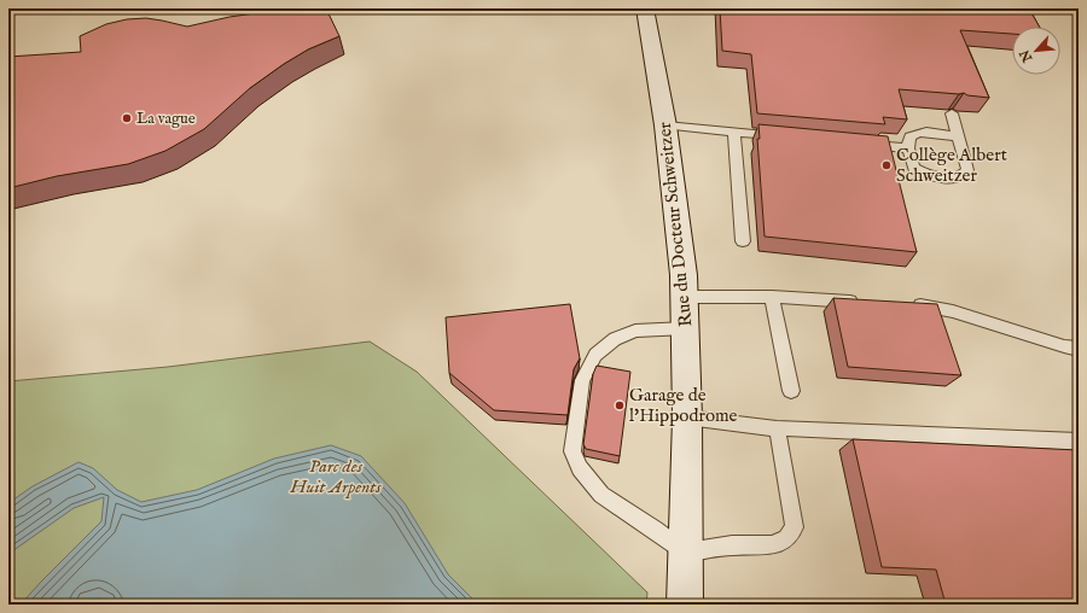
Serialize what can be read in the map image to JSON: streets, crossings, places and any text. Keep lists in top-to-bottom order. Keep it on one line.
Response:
{"streets":{"main road":["Rue du Docteur Schweitzer"]},"parks":["Parc des Huit Arpents"],"places":["La vague","Collège Albert Schweitzer","Garage de l'Hippodrome"],"north":"bottom left"}
